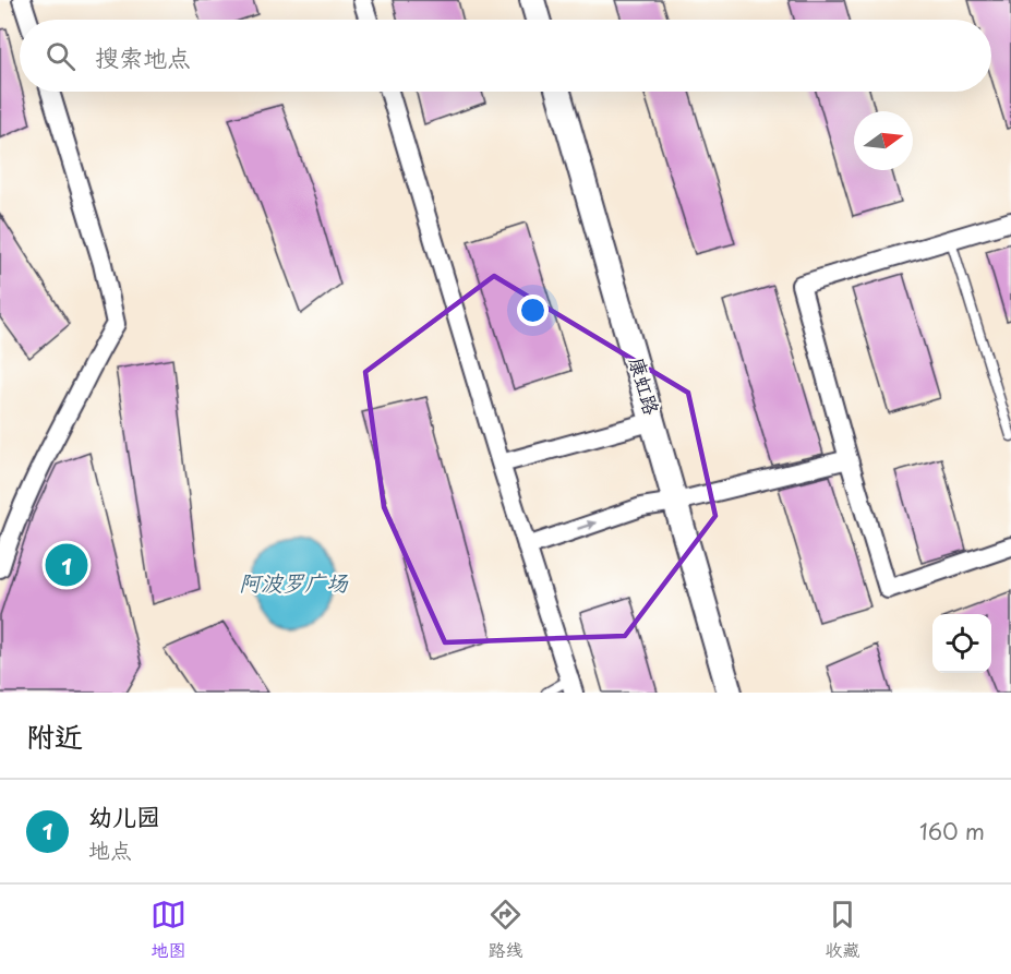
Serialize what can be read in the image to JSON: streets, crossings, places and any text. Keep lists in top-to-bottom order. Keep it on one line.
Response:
{"streets":{"main road":["康虹路"]},"water":["阿波罗广场"],"north":"right","page":{"search":"搜索地点","pins":"1","heading":"附近","list":[{"mark":"1","name":"幼儿园","note":"地点","value":"160 m"}],"nav":["地图","路线","收藏"]}}
